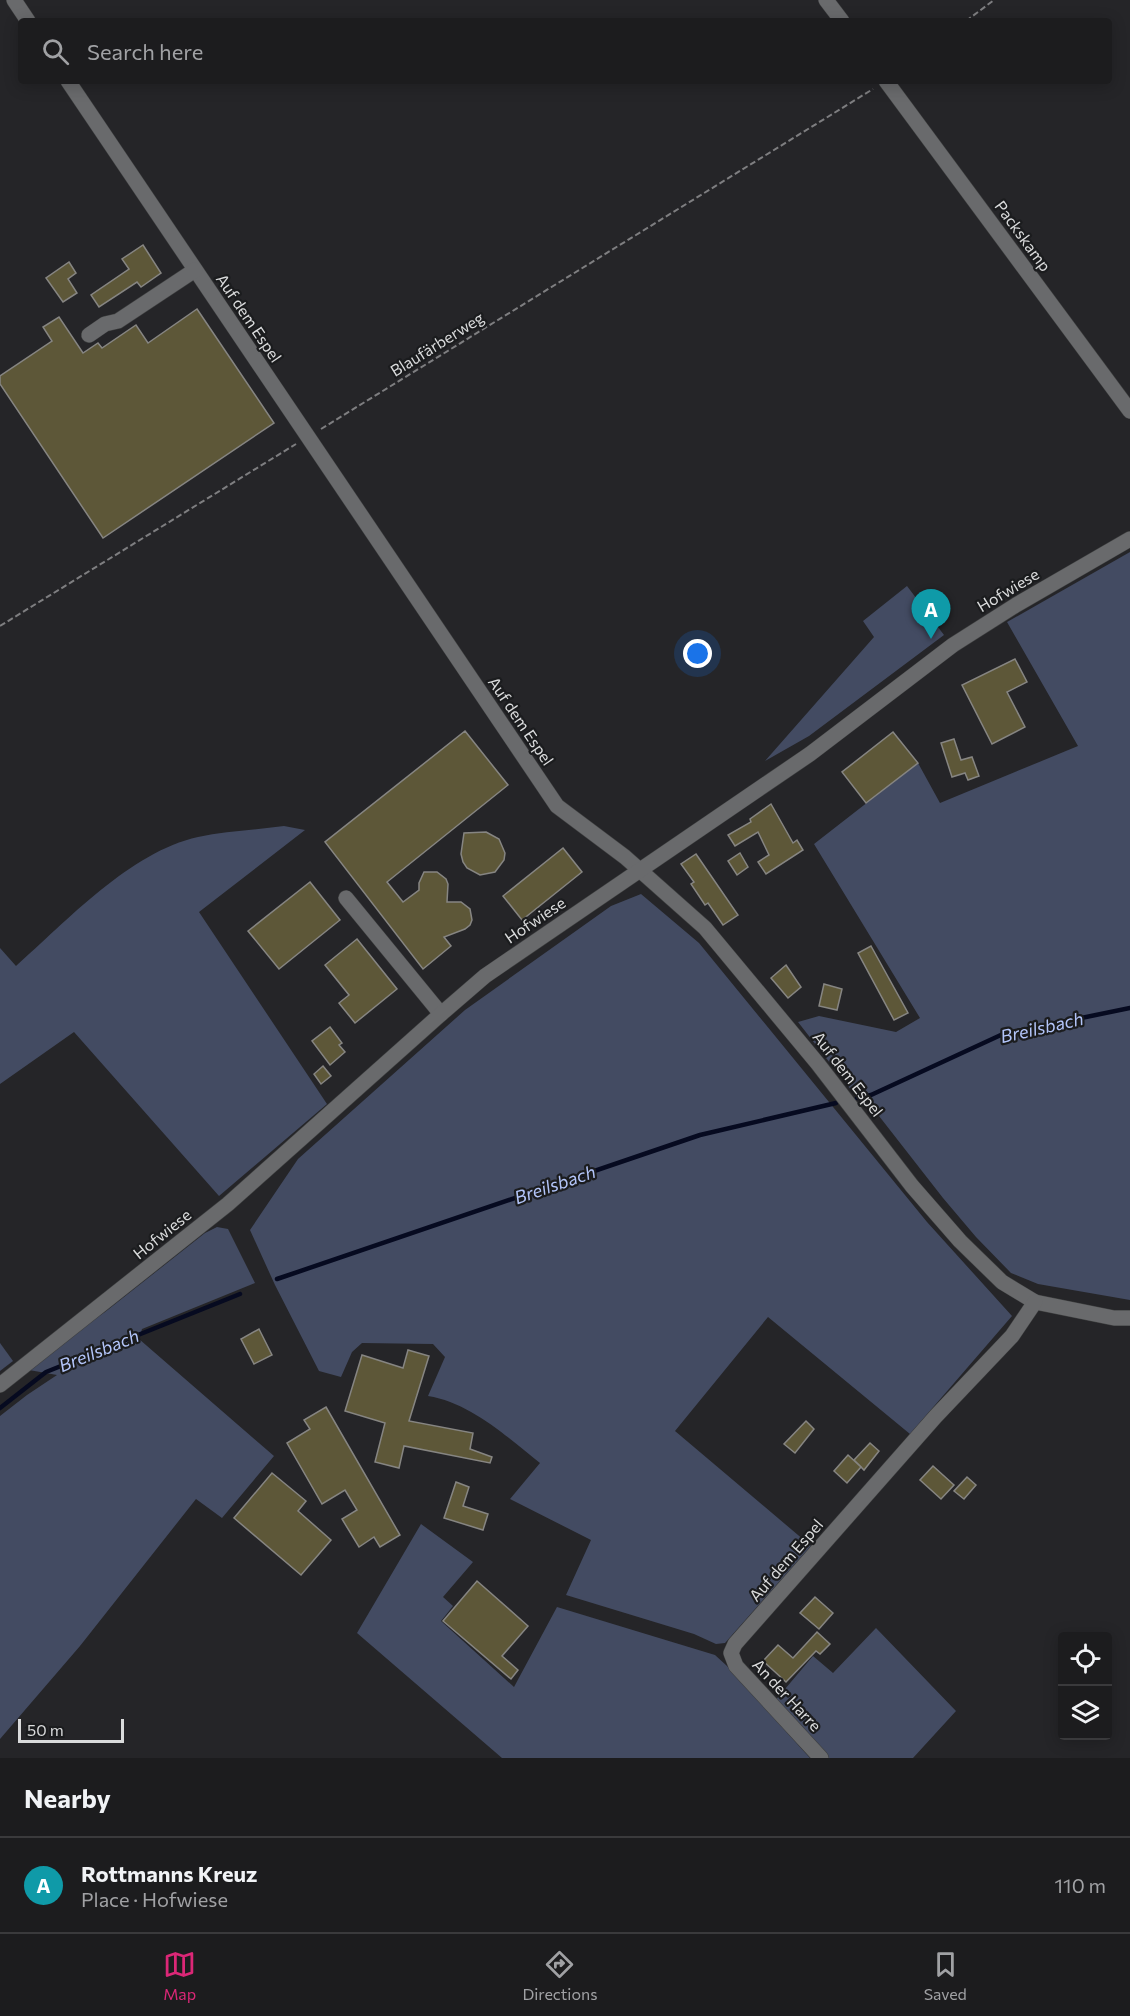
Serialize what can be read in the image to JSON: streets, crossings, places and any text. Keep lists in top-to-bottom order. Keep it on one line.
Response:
{"streets":{"street":["Packskamp","Auf dem Espel","Hofwiese","An der Harre"],"path":["Blaufärberweg"]},"crossings":[["Auf dem Espel","Blaufärberweg"],["Auf dem Espel","Hofwiese"],["Auf dem Espel","An der Harre"]],"water":["Breilsbach"],"scale_bar":"50 m","page":{"search":"Search here","pins":"A","scale":"50 m","heading":"Nearby","list":[{"mark":"A","name":"Rottmanns Kreuz","note":"Place · Hofwiese","value":"110 m"}],"nav":["Map","Directions","Saved"]}}
